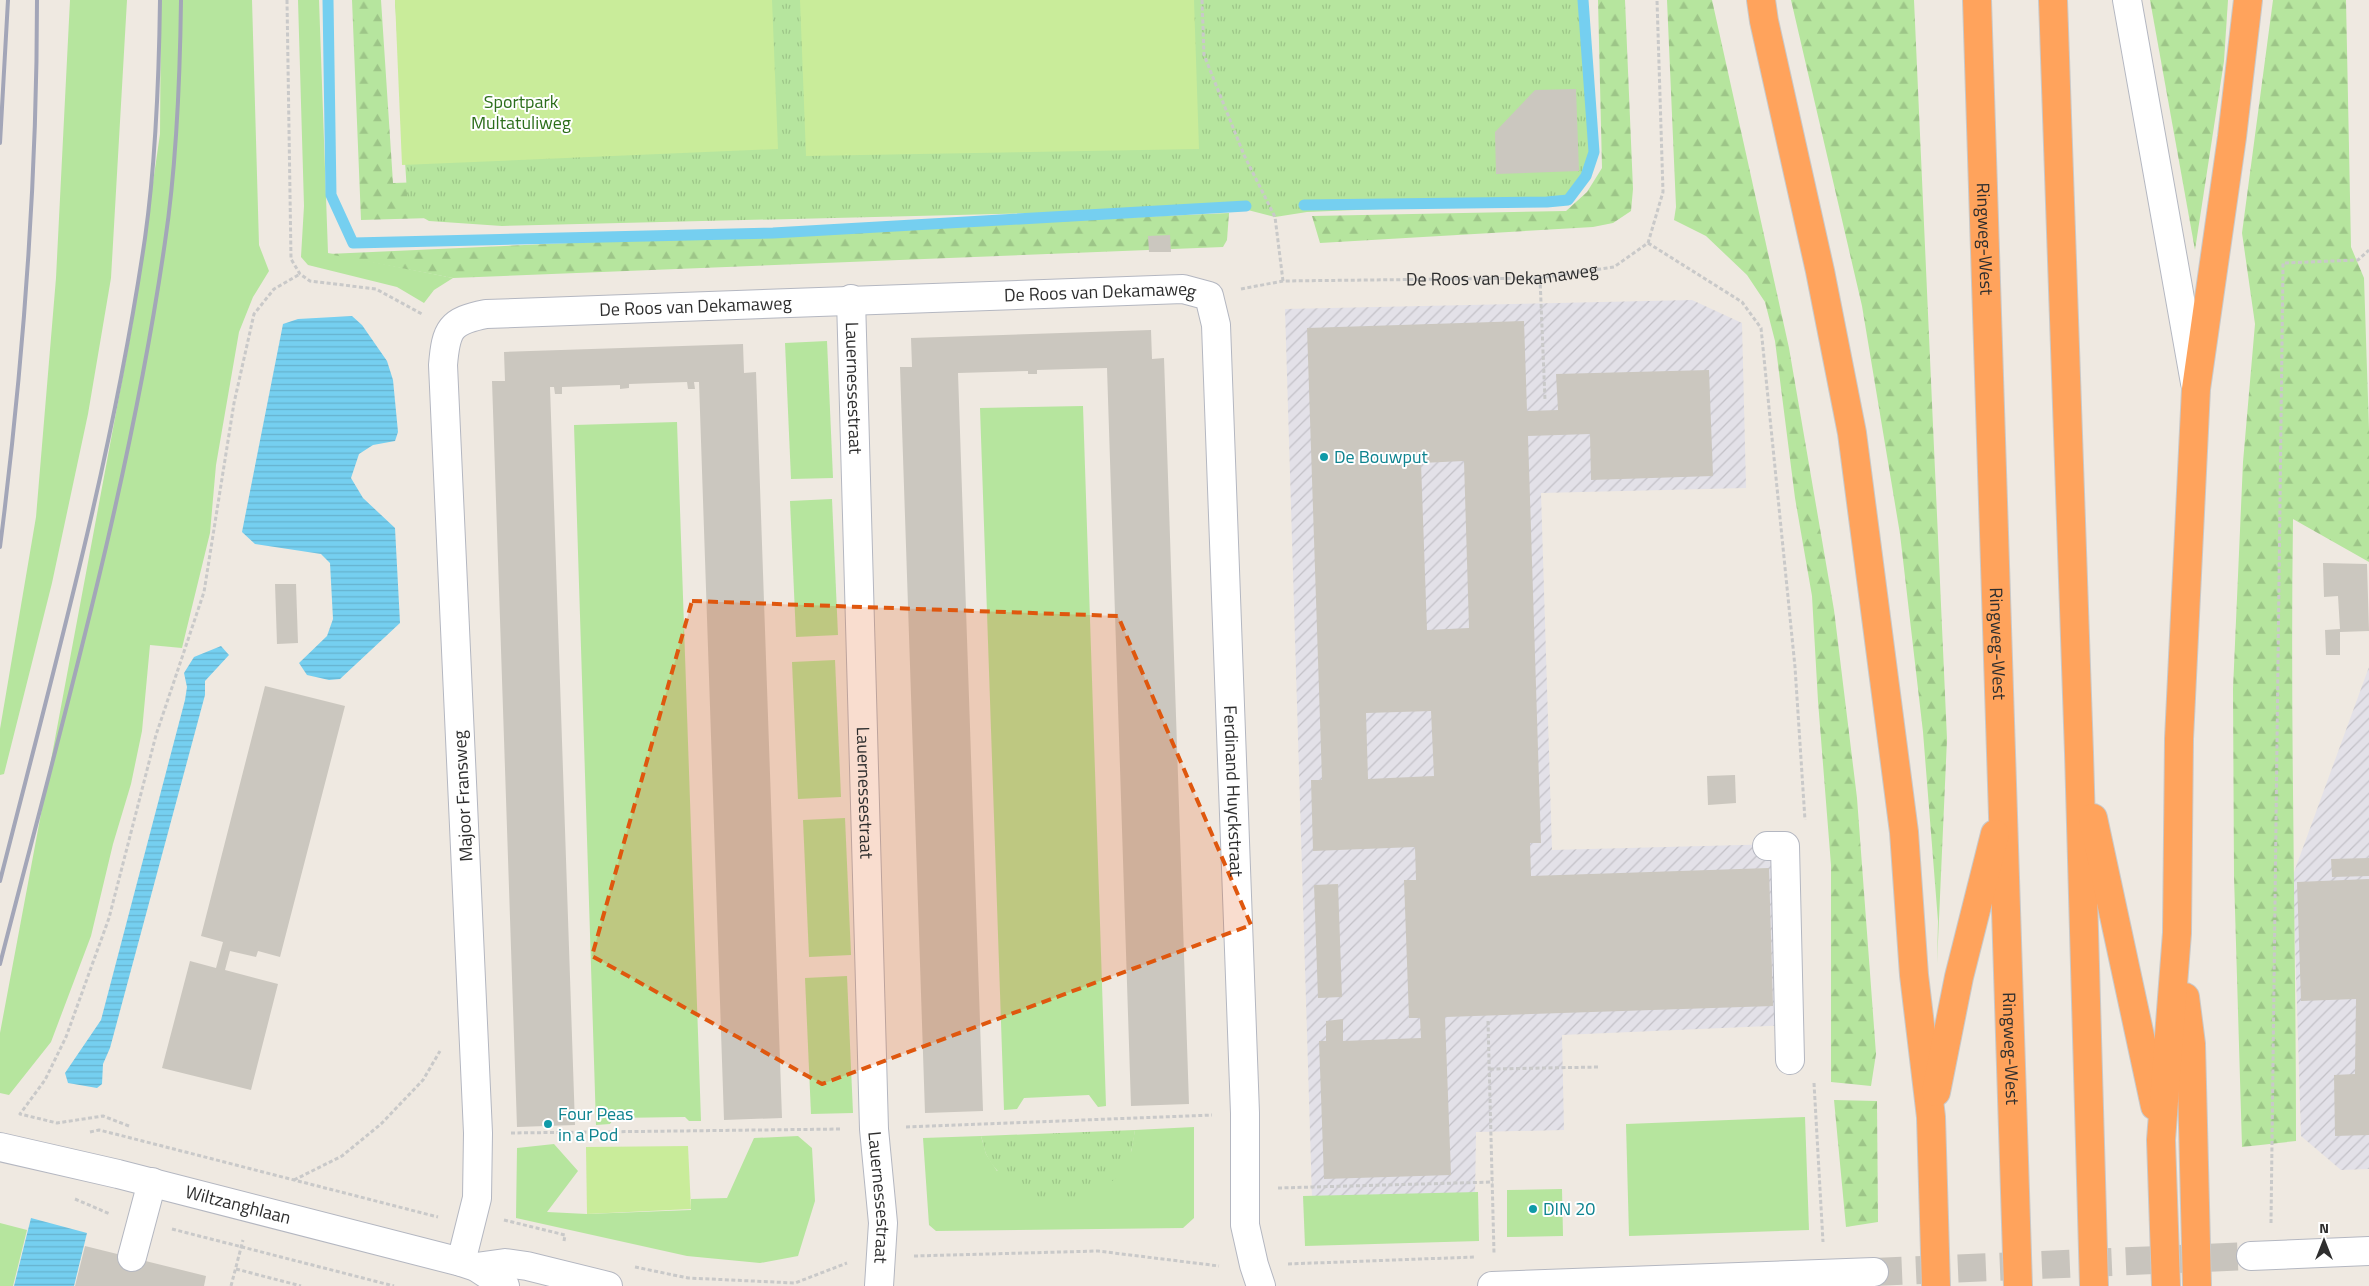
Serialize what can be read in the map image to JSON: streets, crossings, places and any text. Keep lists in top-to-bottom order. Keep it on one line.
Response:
{"streets":{"highway":["Ringweg-West"],"street":["De Roos van Dekamaweg","Lauernessestraat","Ferdinand Huyckstraat","Majoor Fransweg","Wiltzanghlaan"]},"crossings":[["De Roos van Dekamaweg","Lauernessestraat"],["De Roos van Dekamaweg","Ferdinand Huyckstraat"],["De Roos van Dekamaweg","Majoor Fransweg"],["Majoor Fransweg","Wiltzanghlaan"]],"parks":["Sportpark Multatuliweg"],"places":["De Bouwput","Four Peas in a Pod","DIN 20"],"north":"top"}
